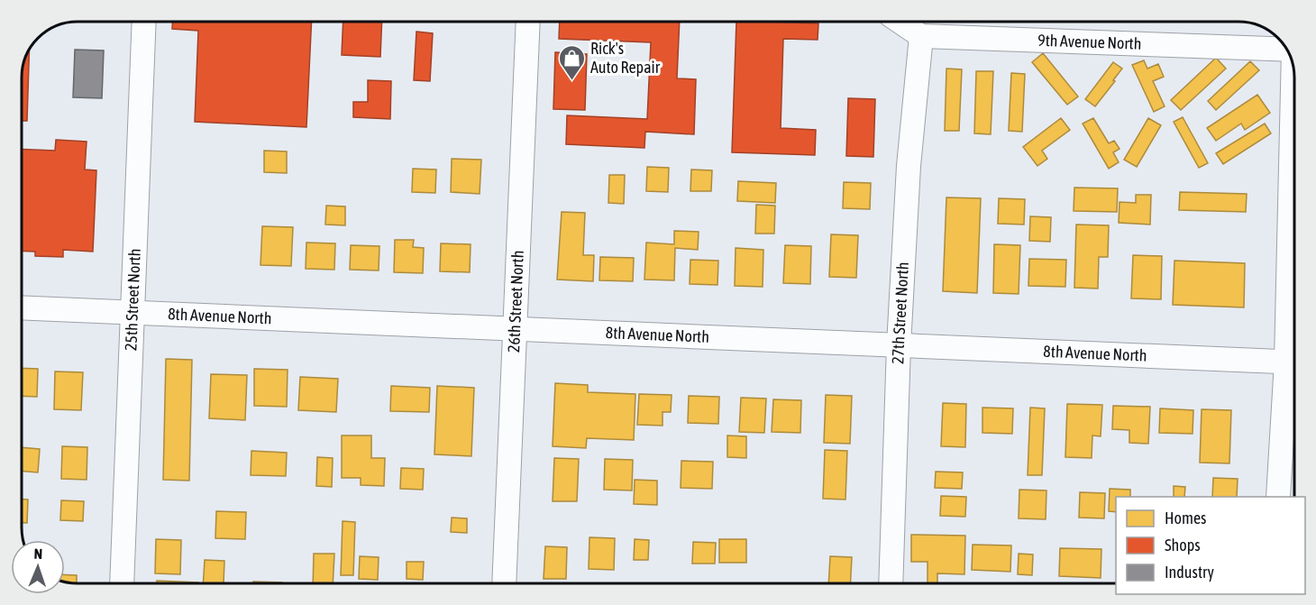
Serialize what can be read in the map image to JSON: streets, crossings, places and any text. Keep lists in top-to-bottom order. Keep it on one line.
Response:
{"streets":{"street":["9th Avenue North","25th Street North","26th Street North","27th Street North","8th Avenue North"]},"crossings":[["9th Avenue North","27th Street North"],["25th Street North","8th Avenue North"],["26th Street North","8th Avenue North"],["27th Street North","8th Avenue North"]],"places":{"shop":["Rick's Auto Repair"]},"legend":["Homes","Shops","Industry"],"north":"top"}
